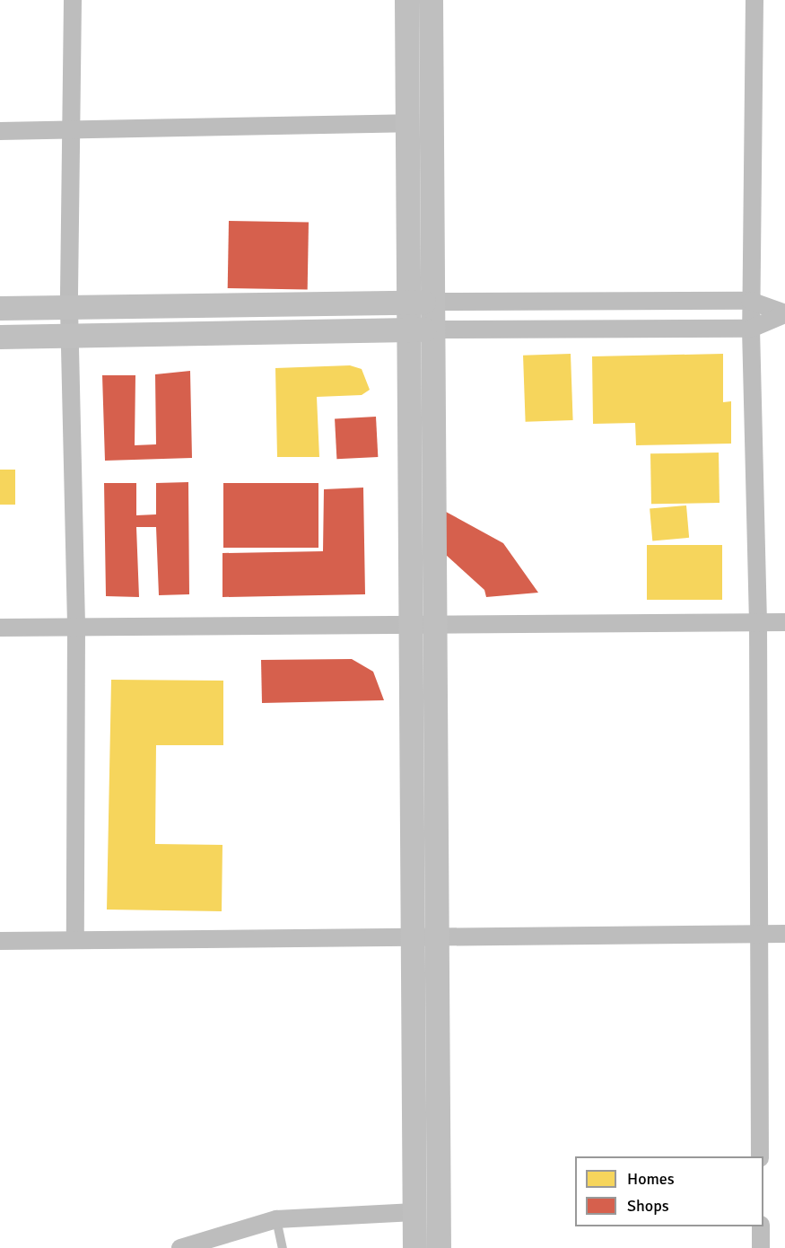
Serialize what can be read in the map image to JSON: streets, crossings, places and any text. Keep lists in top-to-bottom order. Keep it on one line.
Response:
{"legend":["Homes","Shops"]}
